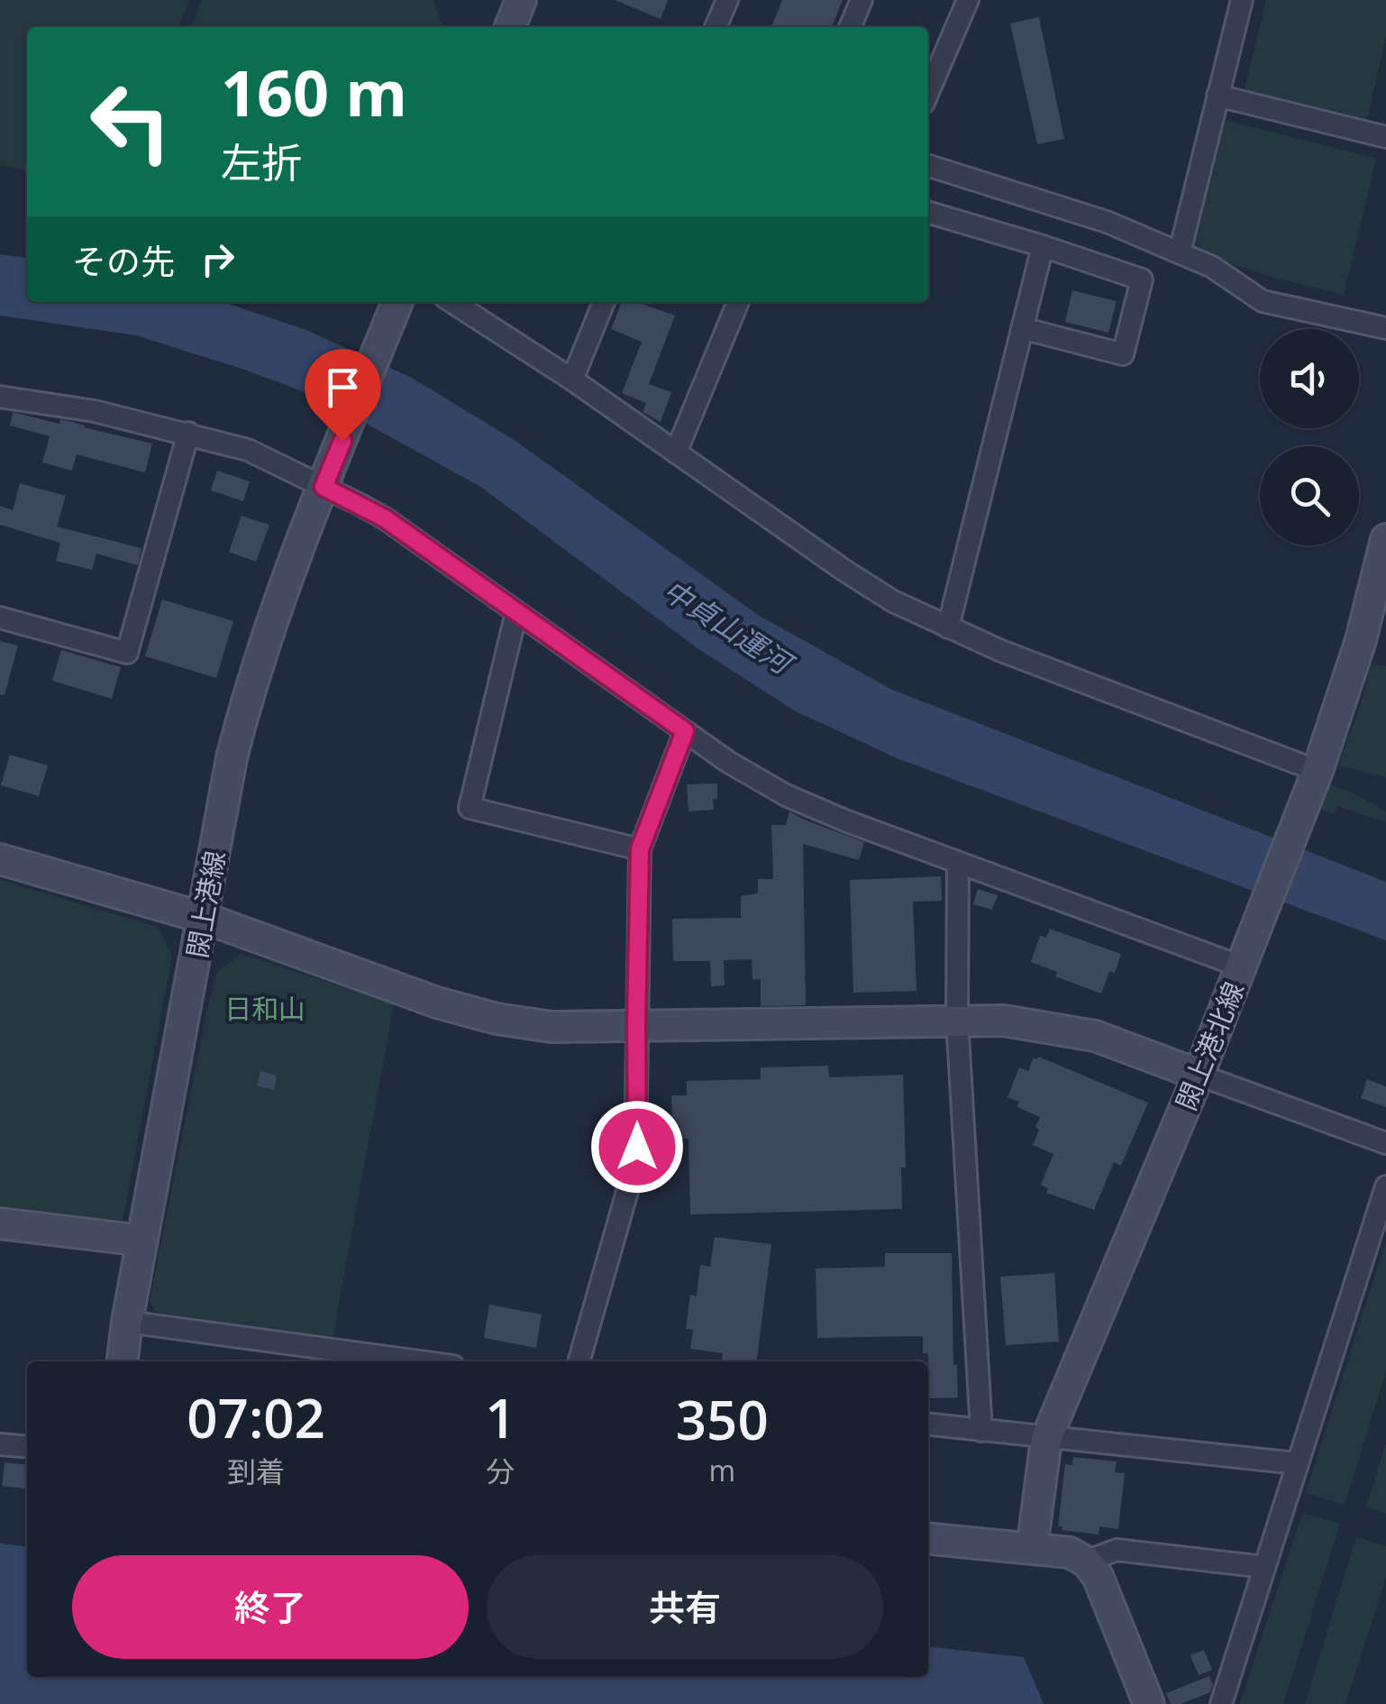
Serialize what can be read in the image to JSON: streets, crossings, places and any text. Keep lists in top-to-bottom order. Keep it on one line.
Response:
{"streets":{"street":["閖上港線","閖上港北線"]},"water":["中貞山運河"],"parks":["日和山"],"page":{"turn":["160 m","左折"],"then":"その先","eta":["07:02","到着","1","分","350","m"],"buttons":["終了","共有"]}}
